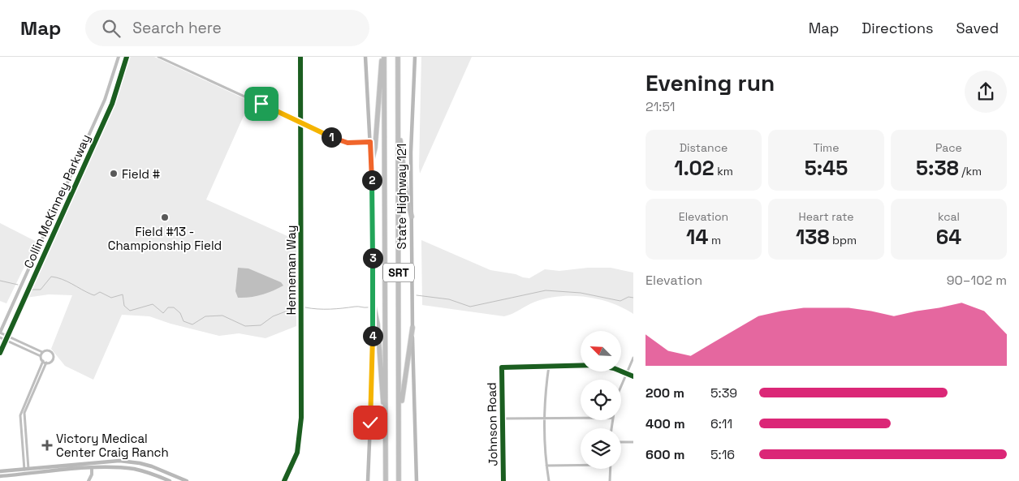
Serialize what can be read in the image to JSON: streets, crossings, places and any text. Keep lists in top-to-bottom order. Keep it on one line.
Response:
{"streets":{"highway":["SRT"],"main road":["State Highway 121"],"street":["Collin McKinney Parkway","Henneman Way","Johnson Road"]},"places":{"other":["Field #","Field #13 - Championship Field"],"health":["Victory Medical Center Craig Ranch"]},"north":"top left","page":{"header":"Map","search":"Search here","nav":["Map","Directions","Saved"],"heading":["Evening run","21:51"],"stats":[["Distance","1.02 km"],["Time","5:45"],["Pace","5:38 /km"],["Elevation","14 m"],["Heart rate","138 bpm"],["kcal","64"]],"pins":["1","2","3","4"],"chart":["Elevation","90–102 m"],"list":[{"name":"200 m","note":"5:39"},{"name":"400 m","note":"6:11"},{"name":"600 m","note":"5:16"}]}}
